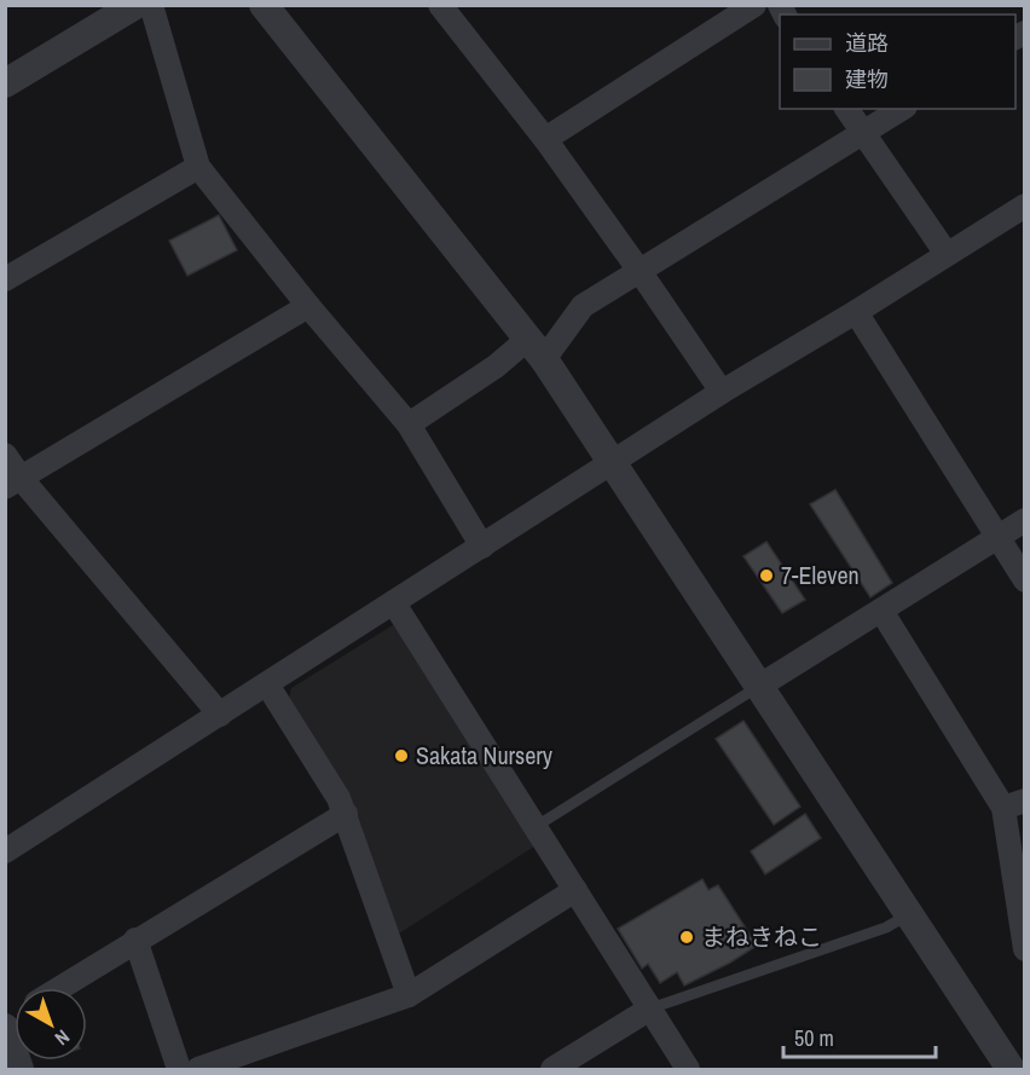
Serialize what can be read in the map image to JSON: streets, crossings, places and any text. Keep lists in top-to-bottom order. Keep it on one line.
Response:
{"places":["7-Eleven","Sakata Nursery","まねきねこ"],"legend":["道路","建物"],"scale_bar":"50 m","north":"bottom right"}
